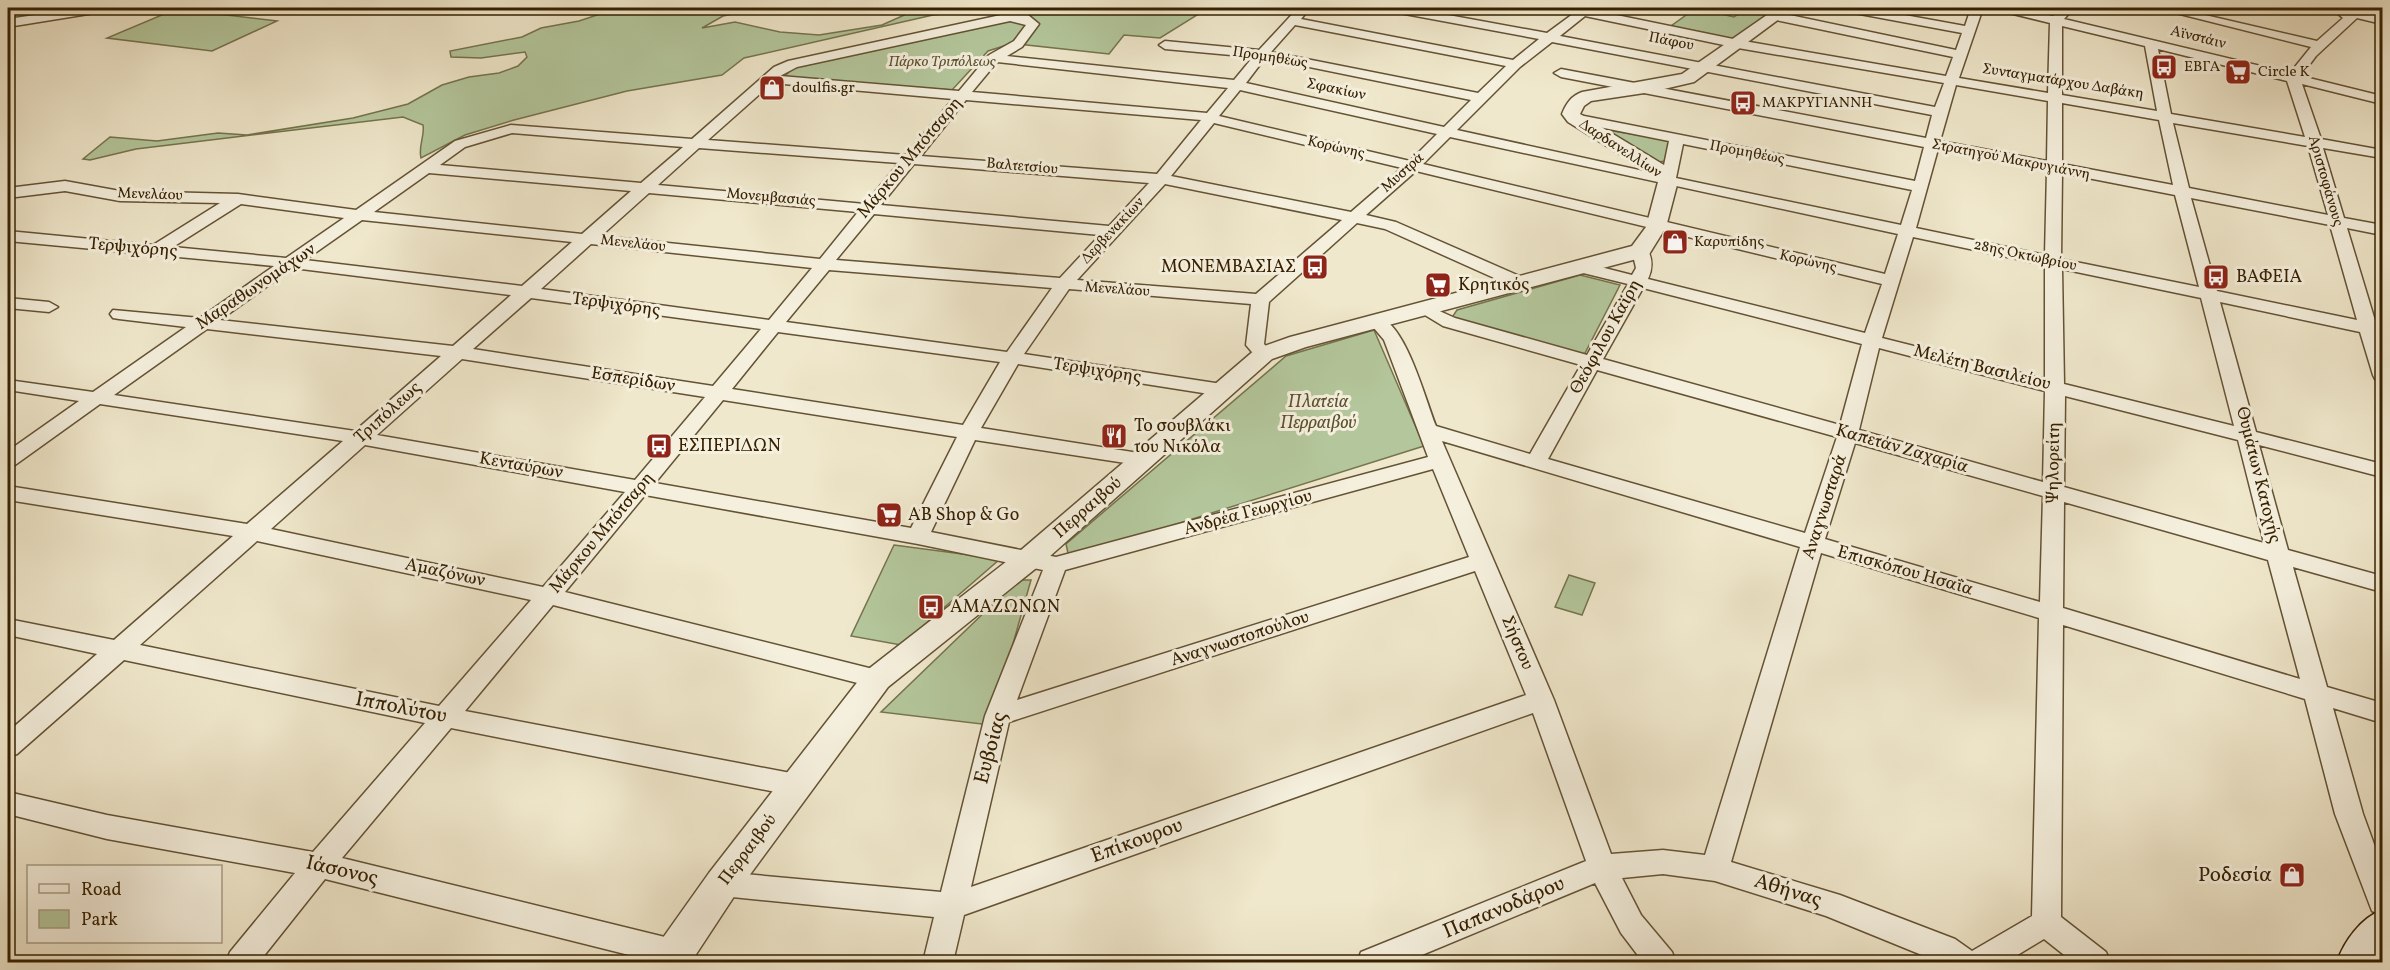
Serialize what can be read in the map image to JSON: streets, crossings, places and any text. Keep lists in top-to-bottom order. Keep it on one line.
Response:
{"streets":{"street":["Αϊνστάιν","Πάφου","Προμηθέως","Συνταγματάρχου Δαβάκη","Σφακίων","Κορώνης","Δαρδανελλίων","Μάρκου Μπότσαρη","Στρατηγού Μακρυγιάννη","Βαλτετσίου","Μυστρά","Αριστοφάνους","Μενελάου","Μονεμβασιάς","Δερβενακίων","Τερψιχόρης","28ης Οκτωβρίου","Μαραθωνομάχων","Θεόφιλου Καϊρη","Μελέτη Βασιλείου","Εσπερίδων","Τριπόλεως","Καπετάν Ζαχαρία","Ψηλορείτη","Κενταύρων","Θυμάτων Κατοχής","Αναγνωσταρά","Περραιβού","Ανδρέα Γεωργίου","Επισκόπου Ησαΐα","Αμαζόνων","Αναγνωστοπούλου","Σήστου","Ιππολύτου","Ευβοίας","Επίκουρου","Ιάσονος","Αθήνας","Παπανοδάρου"]},"crossings":[["Αϊνστάιν","Αριστοφάνους"],["Αϊνστάιν","Ψηλορείτη"],["Αϊνστάιν","Θυμάτων Κατοχής"],["Πάφου","Δαρδανελλίων"],["Πάφου","Μυστρά"],["Πάφου","Αναγνωσταρά"],["Προμηθέως","Δαρδανελλίων"],["Προμηθέως","Μυστρά"],["Προμηθέως","Δερβενακίων"],["Προμηθέως","Αναγνωσταρά"],["Συνταγματάρχου Δαβάκη","Δαρδανελλίων"],["Συνταγματάρχου Δαβάκη","Μυστρά"],["Συνταγματάρχου Δαβάκη","Αριστοφάνους"],["Συνταγματάρχου Δαβάκη","Ψηλορείτη"],["Συνταγματάρχου Δαβάκη","Θυμάτων Κατοχής"],["Συνταγματάρχου Δαβάκη","Αναγνωσταρά"],["Σφακίων","Δαρδανελλίων"],["Σφακίων","Μάρκου Μπότσαρη"],["Σφακίων","Μυστρά"],["Σφακίων","Δερβενακίων"],["Σφακίων","28ης Οκτωβρίου"],["Κορώνης","Μάρκου Μπότσαρη"],["Κορώνης","Μυστρά"],["Κορώνης","Δερβενακίων"],["Κορώνης","Τριπόλεως"],["Κορώνης","Αναγνωσταρά"],["Δαρδανελλίων","Στρατηγού Μακρυγιάννη"],["Δαρδανελλίων","28ης Οκτωβρίου"],["Μάρκου Μπότσαρη","Βαλτετσίου"],["Μάρκου Μπότσαρη","Μενελάου"],["Μάρκου Μπότσαρη","Μονεμβασιάς"],["Μάρκου Μπότσαρη","Τερψιχόρης"],["Μάρκου Μπότσαρη","Εσπερίδων"],["Μάρκου Μπότσαρη","Τριπόλεως"],["Μάρκου Μπότσαρη","Κενταύρων"],["Μάρκου Μπότσαρη","Αμαζόνων"],["Μάρκου Μπότσαρη","Ιππολύτου"],["Μάρκου Μπότσαρη","Ιάσονος"],["Στρατηγού Μακρυγιάννη","Αριστοφάνους"],["Στρατηγού Μακρυγιάννη","Ψηλορείτη"],["Στρατηγού Μακρυγιάννη","Θυμάτων Κατοχής"],["Στρατηγού Μακρυγιάννη","Αναγνωσταρά"],["Βαλτετσίου","Μυστρά"],["Βαλτετσίου","Δερβενακίων"],["Βαλτετσίου","Μαραθωνομάχων"],["Βαλτετσίου","Τριπόλεως"],["Βαλτετσίου","Περραιβού"],["Μυστρά","Μενελάου"],["Αριστοφάνους","28ης Οκτωβρίου"],["Μενελάου","Δερβενακίων"],["Μενελάου","Μαραθωνομάχων"],["Μενελάου","Τριπόλεως"],["Μονεμβασιάς","Δερβενακίων"],["Μονεμβασιάς","Μαραθωνομάχων"],["Μονεμβασιάς","Τριπόλεως"],["Δερβενακίων","Τερψιχόρης"],["Δερβενακίων","Εσπερίδων"],["Δερβενακίων","Κενταύρων"],["Τερψιχόρης","Μαραθωνομάχων"],["Τερψιχόρης","Τριπόλεως"],["Τερψιχόρης","Περραιβού"],["28ης Οκτωβρίου","Ψηλορείτη"],["28ης Οκτωβρίου","Θυμάτων Κατοχής"],["28ης Οκτωβρίου","Αναγνωσταρά"],["Μαραθωνομάχων","Εσπερίδων"],["Μαραθωνομάχων","Κενταύρων"],["Θεόφιλου Καϊρη","Μελέτη Βασιλείου"],["Θεόφιλου Καϊρη","Καπετάν Ζαχαρία"],["Θεόφιλου Καϊρη","Περραιβού"],["Θεόφιλου Καϊρη","Επισκόπου Ησαΐα"],["Μελέτη Βασιλείου","Ψηλορείτη"],["Μελέτη Βασιλείου","Θυμάτων Κατοχής"],["Μελέτη Βασιλείου","Αναγνωσταρά"],["Μελέτη Βασιλείου","Περραιβού"],["Εσπερίδων","Τριπόλεως"],["Εσπερίδων","Περραιβού"],["Τριπόλεως","Κενταύρων"],["Τριπόλεως","Αμαζόνων"],["Τριπόλεως","Ιππολύτου"],["Καπετάν Ζαχαρία","Ψηλορείτη"],["Καπετάν Ζαχαρία","Θυμάτων Κατοχής"],["Καπετάν Ζαχαρία","Αναγνωσταρά"],["Καπετάν Ζαχαρία","Περραιβού"],["Ψηλορείτη","Επισκόπου Ησαΐα"],["Κενταύρων","Περραιβού"],["Κενταύρων","Ανδρέα Γεωργίου"],["Κενταύρων","Ευβοίας"],["Θυμάτων Κατοχής","Επισκόπου Ησαΐα"],["Αναγνωσταρά","Επισκόπου Ησαΐα"],["Αναγνωσταρά","Αθήνας"],["Περραιβού","Ανδρέα Γεωργίου"],["Περραιβού","Αμαζόνων"],["Περραιβού","Σήστου"],["Περραιβού","Ιππολύτου"],["Περραιβού","Ευβοίας"],["Περραιβού","Επίκουρου"],["Περραιβού","Ιάσονος"],["Ανδρέα Γεωργίου","Σήστου"],["Ανδρέα Γεωργίου","Ευβοίας"],["Επισκόπου Ησαΐα","Σήστου"],["Αναγνωστοπούλου","Σήστου"],["Αναγνωστοπούλου","Ευβοίας"],["Σήστου","Επίκουρου"],["Σήστου","Αθήνας"],["Σήστου","Παπανοδάρου"],["Ευβοίας","Επίκουρου"],["Αθήνας","Παπανοδάρου"]],"parks":["Πάρκο Τριπόλεως","Πλατεία Περραιβού"],"places":{"bus stop":["ΕΒΓΑ","ΜΑΚΡΥΓΙΑΝΝΗ","ΜΟΝΕΜΒΑΣΙΑΣ","ΒΑΦΕΙΑ","ΕΣΠΕΡΙΔΩΝ","ΑΜΑΖΩΝΩΝ"],"supermarket":["Circle K","Κρητικός","AB Shop & Go"],"shop":["doulfis.gr","Καρυπίδης","Ροδεσία"],"restaurant":["Το σουβλάκι του Νικόλα"]},"legend":["Road","Park"]}
